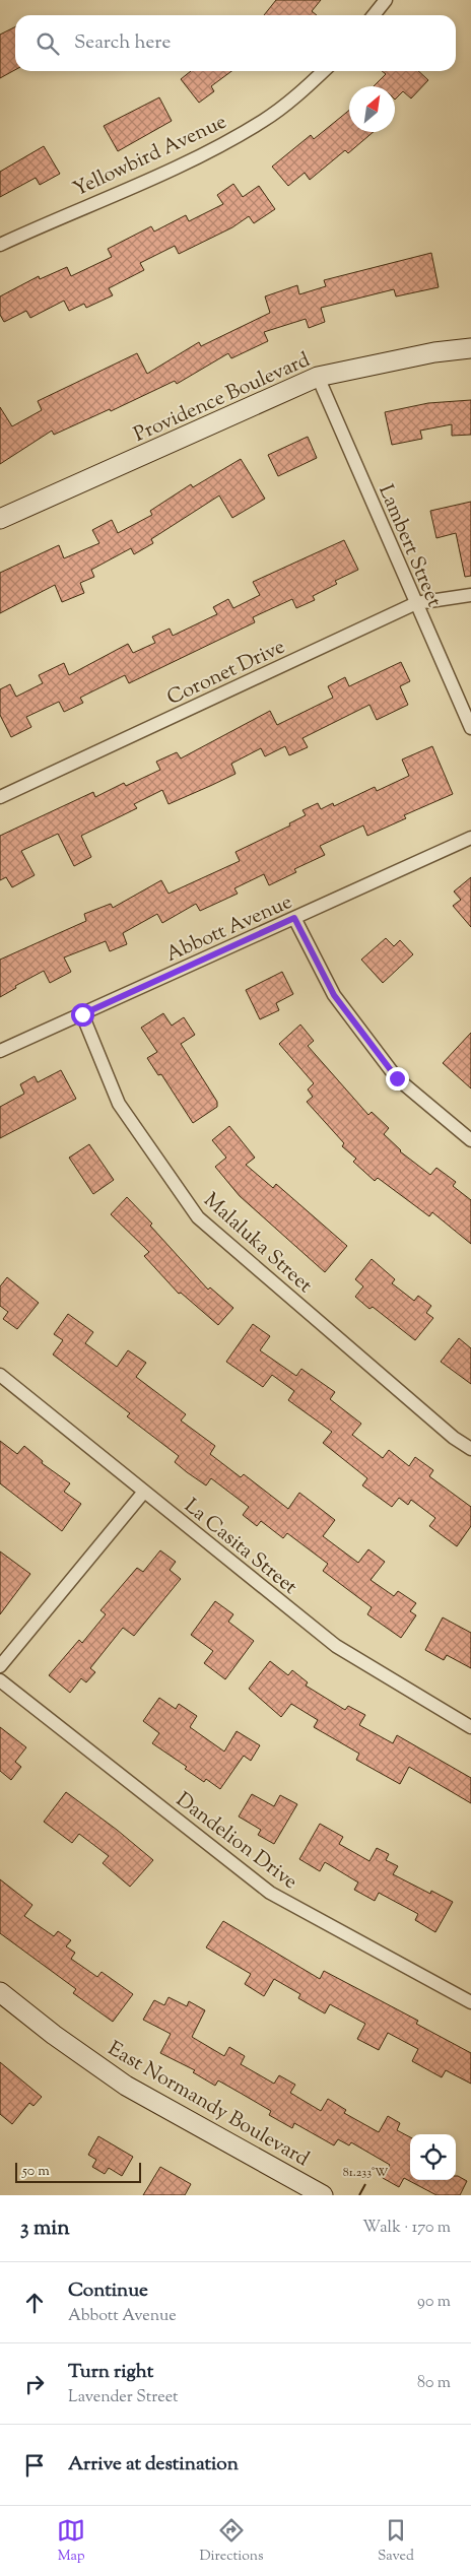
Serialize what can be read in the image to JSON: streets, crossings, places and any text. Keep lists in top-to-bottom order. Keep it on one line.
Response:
{"streets":{"main road":["Providence Boulevard","East Normandy Boulevard"],"street":["Yellowbird Avenue","Lambert Street","Coronet Drive","Abbott Avenue","Malaluka Street","La Casita Street","Dandelion Drive"]},"crossings":[["Providence Boulevard","Lambert Street"],["Lambert Street","Coronet Drive"],["Abbott Avenue","Malaluka Street"]],"scale_bar":"50 m","north":"top right","page":{"search":"Search here","scale":"50 m","heading":["3 min","Walk · 170 m"],"list":[["Continue","Abbott Avenue","90 m"],["Turn right","Lavender Street","80 m"],"Arrive at destination"],"nav":["Map","Directions","Saved"]},"coordinates":["81.233°W"]}
